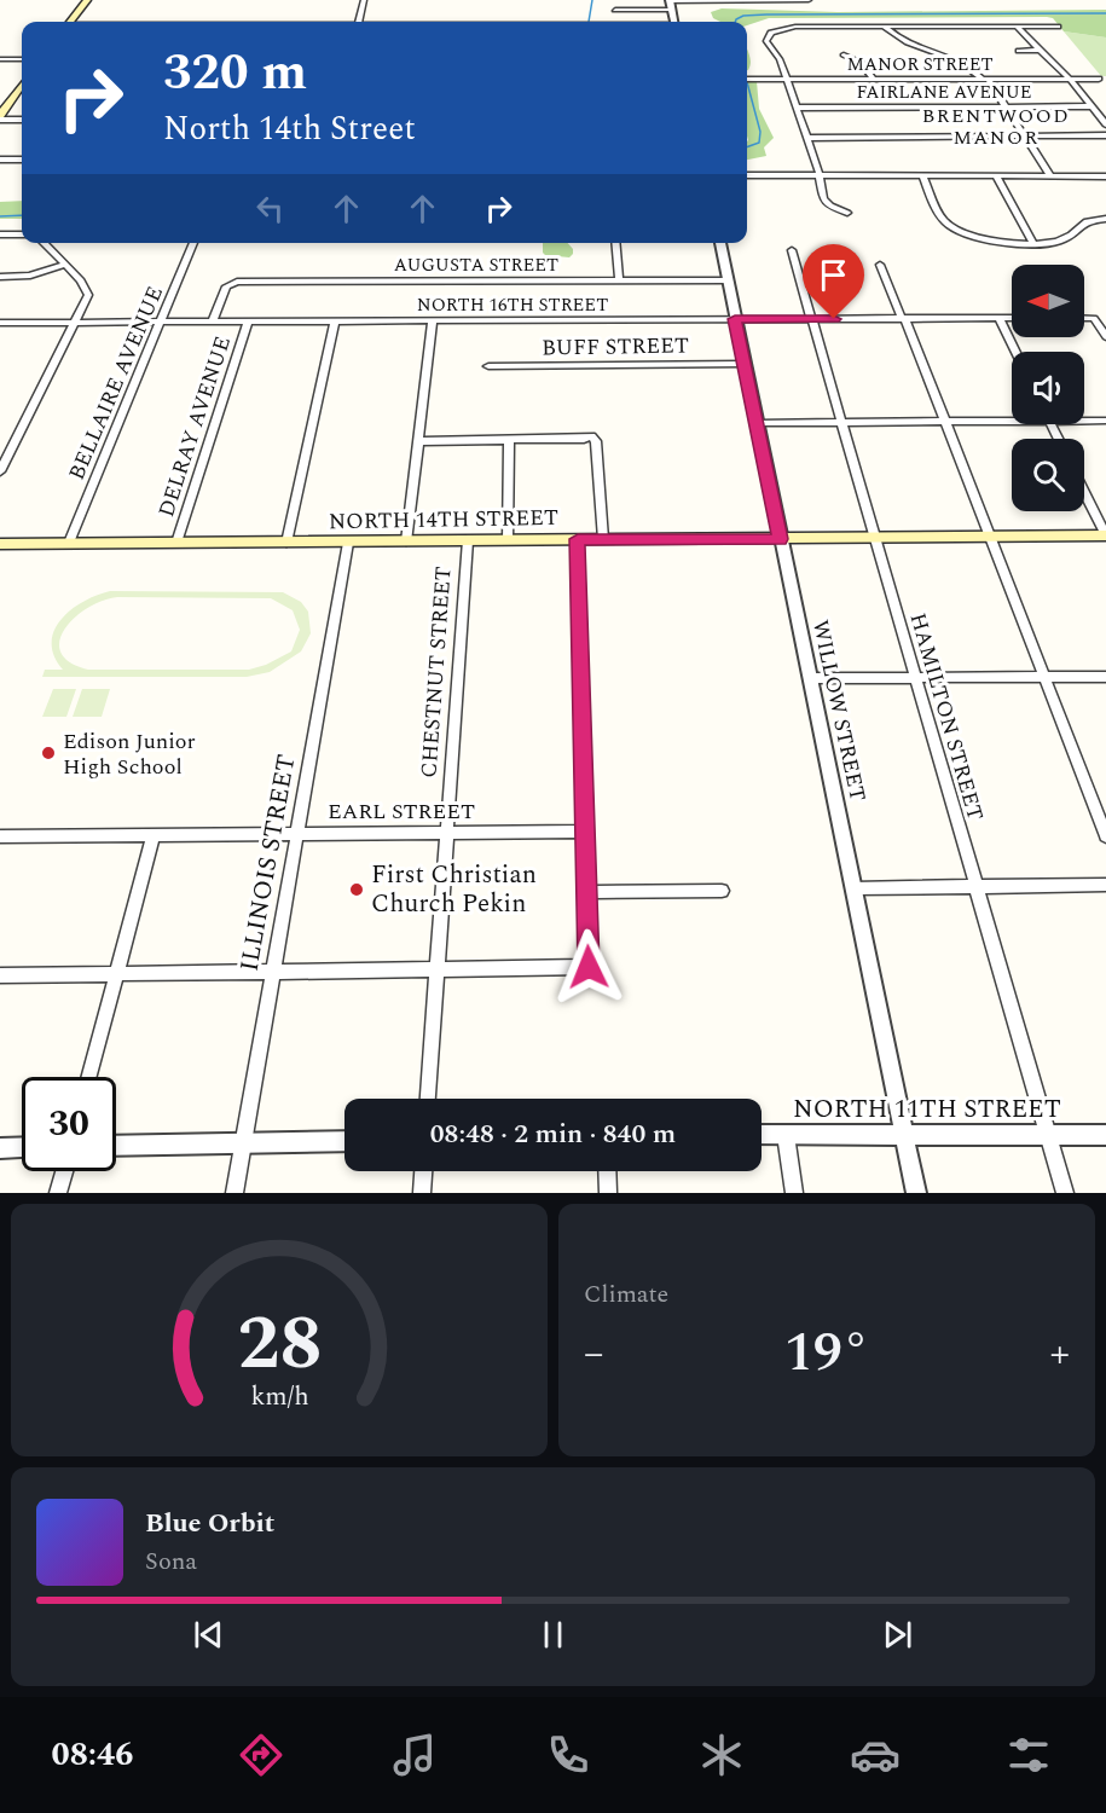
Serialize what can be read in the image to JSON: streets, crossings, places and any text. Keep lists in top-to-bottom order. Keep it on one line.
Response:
{"streets":{"main road":["NORTH 14TH STREET"],"street":["MANOR STREET","FAIRLANE AVENUE","AUGUSTA STREET","NORTH 16TH STREET","BUFF STREET","BELLAIRE AVENUE","DELRAY AVENUE","CHESTNUT STREET","WILLOW STREET","HAMILTON STREET","EARL STREET","ILLINOIS STREET","NORTH 11TH STREET"]},"crossings":[["AUGUSTA STREET","NORTH 16TH STREET"],["AUGUSTA STREET","WILLOW STREET"],["NORTH 16TH STREET","BELLAIRE AVENUE"],["NORTH 16TH STREET","DELRAY AVENUE"],["NORTH 16TH STREET","WILLOW STREET"],["NORTH 16TH STREET","HAMILTON STREET"],["BUFF STREET","WILLOW STREET"],["BELLAIRE AVENUE","NORTH 14TH STREET"],["DELRAY AVENUE","NORTH 14TH STREET"],["NORTH 14TH STREET","CHESTNUT STREET"],["NORTH 14TH STREET","WILLOW STREET"],["NORTH 14TH STREET","HAMILTON STREET"],["NORTH 14TH STREET","ILLINOIS STREET"],["CHESTNUT STREET","EARL STREET"],["WILLOW STREET","NORTH 11TH STREET"],["HAMILTON STREET","NORTH 11TH STREET"],["EARL STREET","ILLINOIS STREET"]],"districts":["BRENTWOOD MANOR"],"places":["Edison Junior High School","First Christian Church Pekin"],"north":"left","page":{"turn":["320 m","North 14th Street"],"limit":"30","trip":"08:48 · 2 min · 840 m","tile":"Climate","heat":["−","19°","+"],"song":["Blue Orbit","Sona"],"tabs":"08:46","gauge":["28","km/h"]}}
